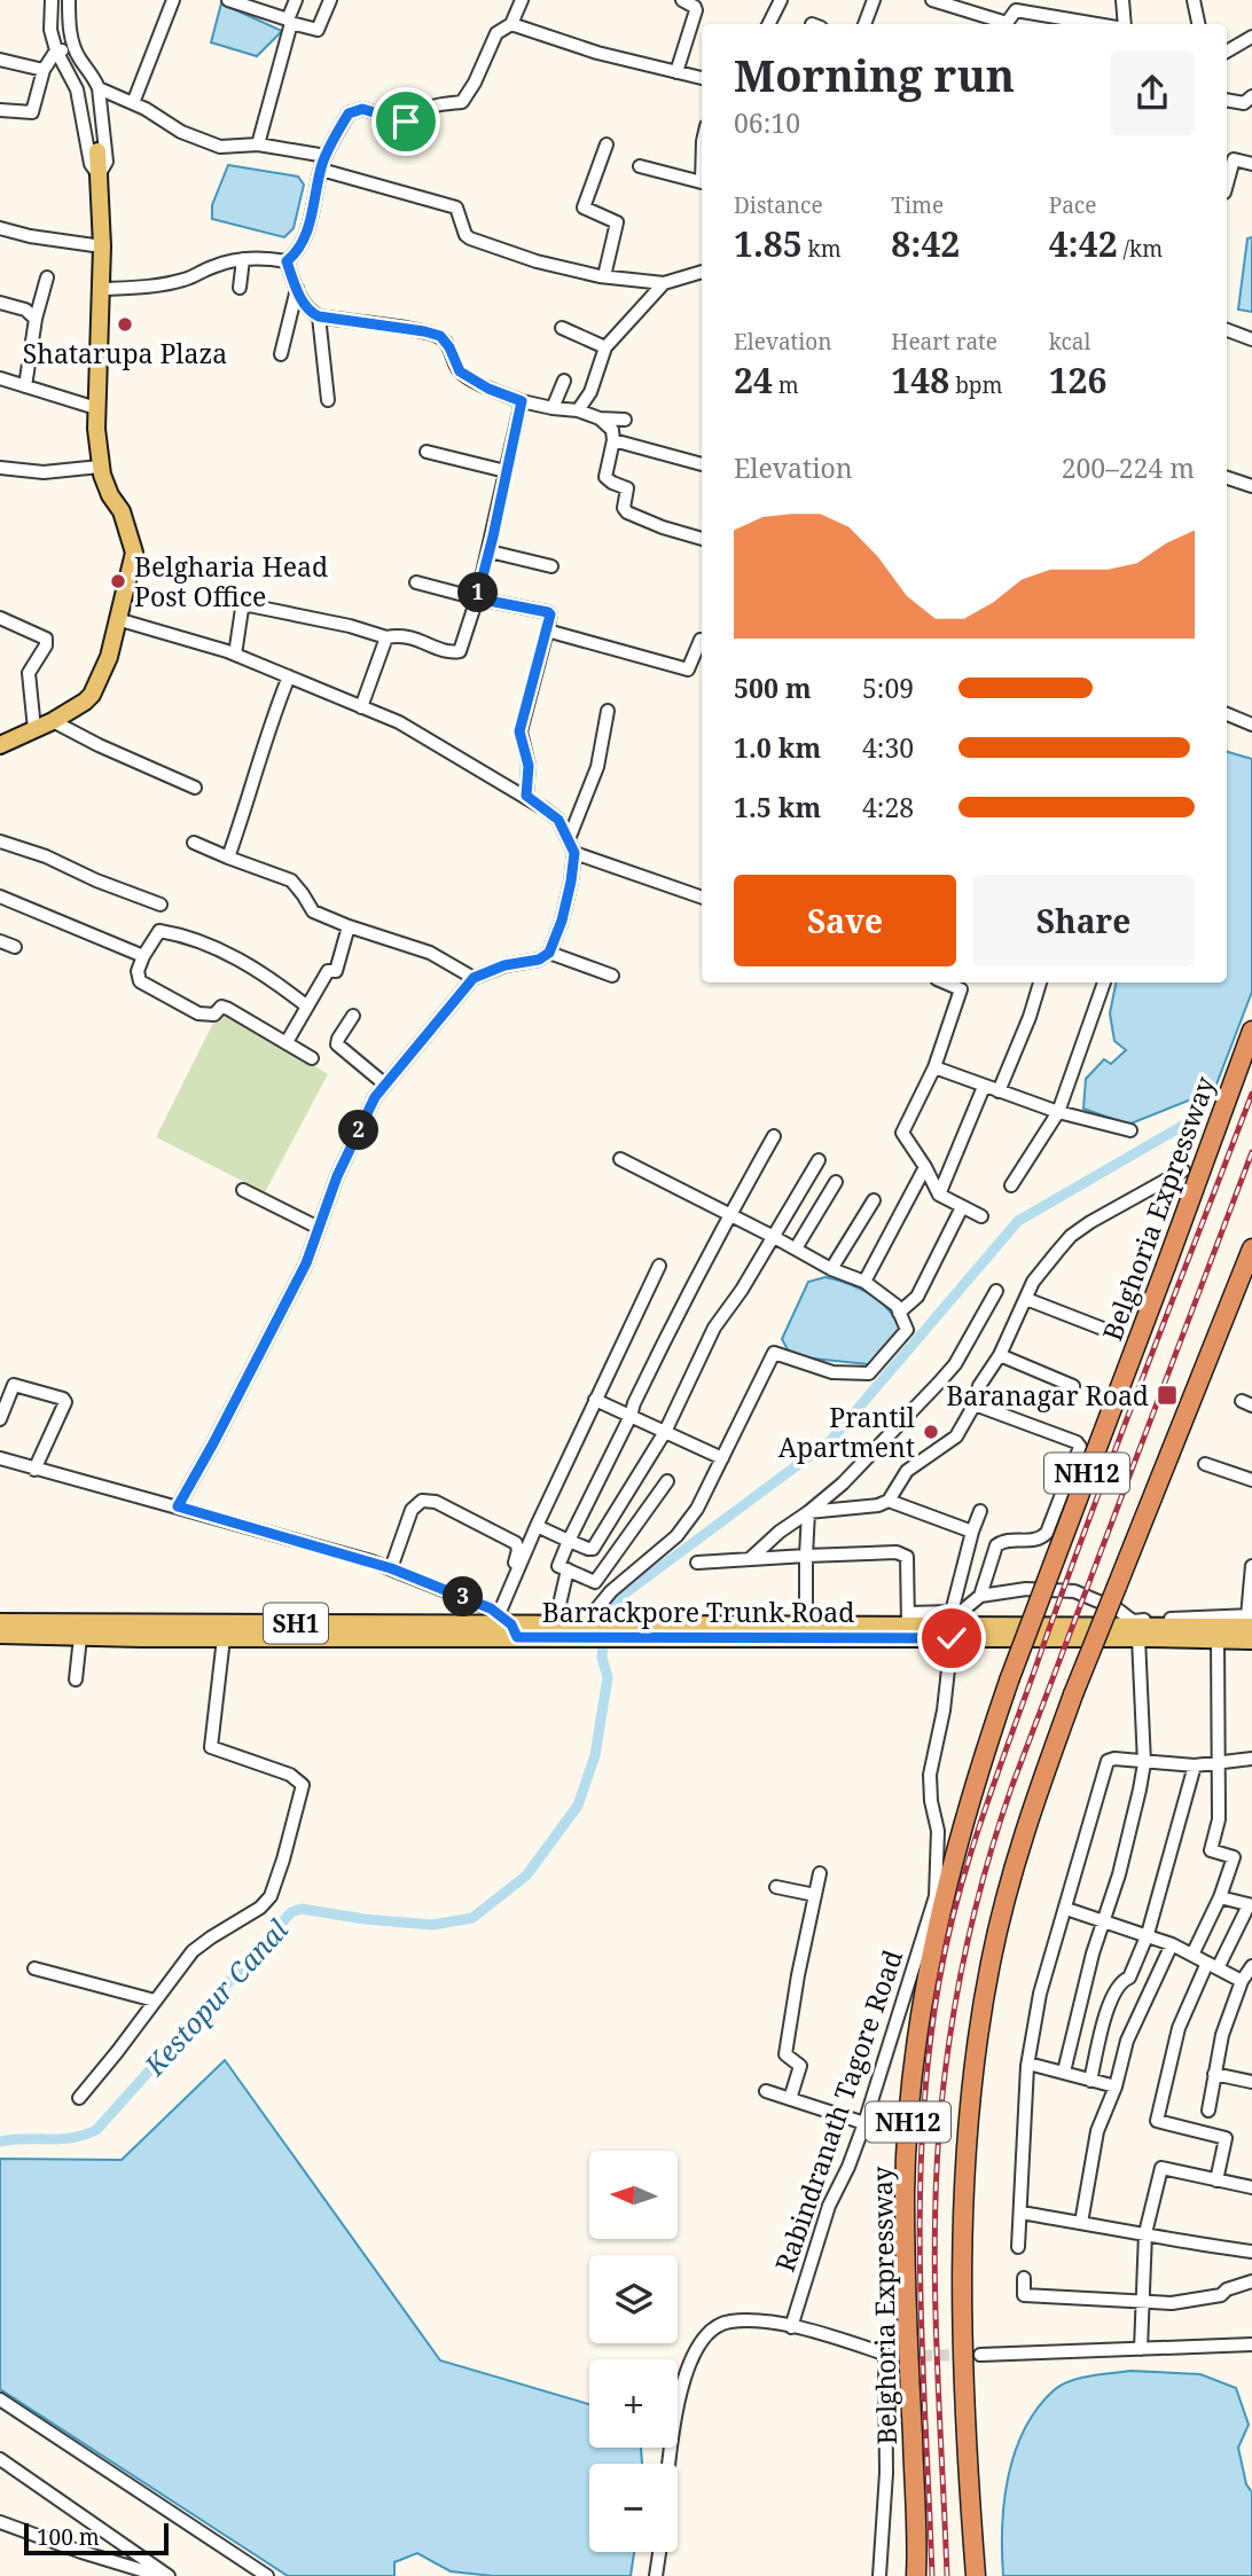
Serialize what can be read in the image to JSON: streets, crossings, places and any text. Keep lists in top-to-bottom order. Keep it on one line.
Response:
{"streets":{"highway":["Belghoria Expressway","NH12"],"main road":["Barrackpore Trunk Road","SH1"],"street":["Rabindranath Tagore Road"]},"crossings":[["Barrackpore Trunk Road","Rabindranath Tagore Road"]],"water":["Kestopur Canal"],"places":{"other":["Shatarupa Plaza","Belgharia Head Post Office","Prantil Apartment"],"transit":["Baranagar Road"]},"scale_bar":"100 m","north":"left","page":{"heading":["Morning run","06:10"],"stats":[["Distance","1.85 km"],["Time","8:42"],["Pace","4:42 /km"],["Elevation","24 m"],["Heart rate","148 bpm"],["kcal","126"]],"chart":["Elevation","200–224 m"],"pins":["1","2","3"],"list":[{"name":"500 m","note":"5:09"},{"name":"1.0 km","note":"4:30"},{"name":"1.5 km","note":"4:28"}],"buttons":["Save","Share"],"map_buttons":["+","−"],"scale":"100 m"}}
